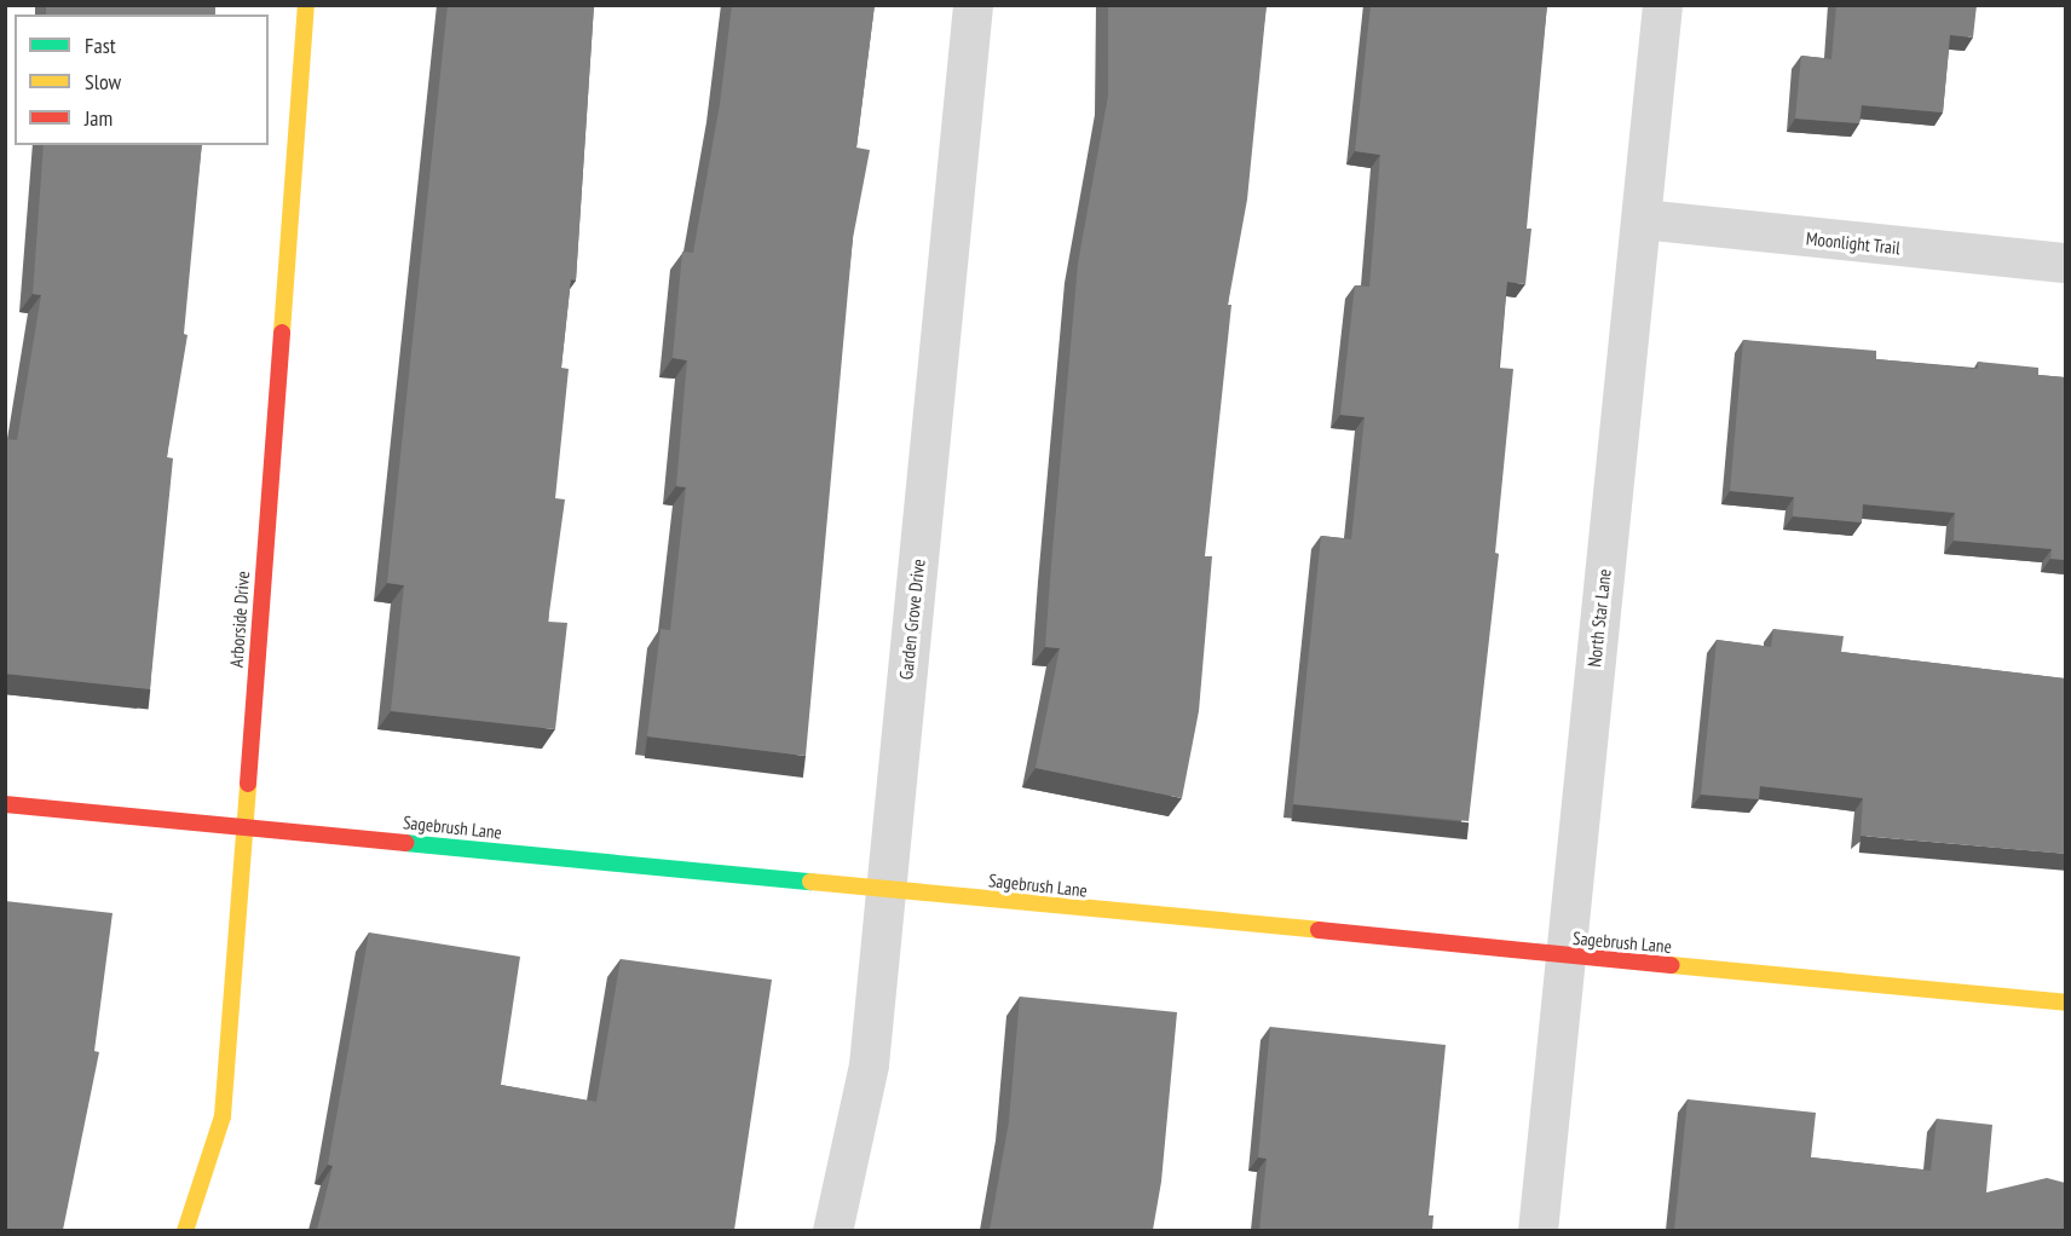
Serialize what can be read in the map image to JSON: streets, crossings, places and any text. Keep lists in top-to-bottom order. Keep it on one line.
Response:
{"streets":{"street":["Moonlight Trail","North Star Lane","Arborside Drive","Garden Grove Drive","Sagebrush Lane"]},"crossings":[["Moonlight Trail","North Star Lane"],["North Star Lane","Sagebrush Lane"],["Arborside Drive","Sagebrush Lane"],["Garden Grove Drive","Sagebrush Lane"]],"legend":["Fast","Slow","Jam"]}
